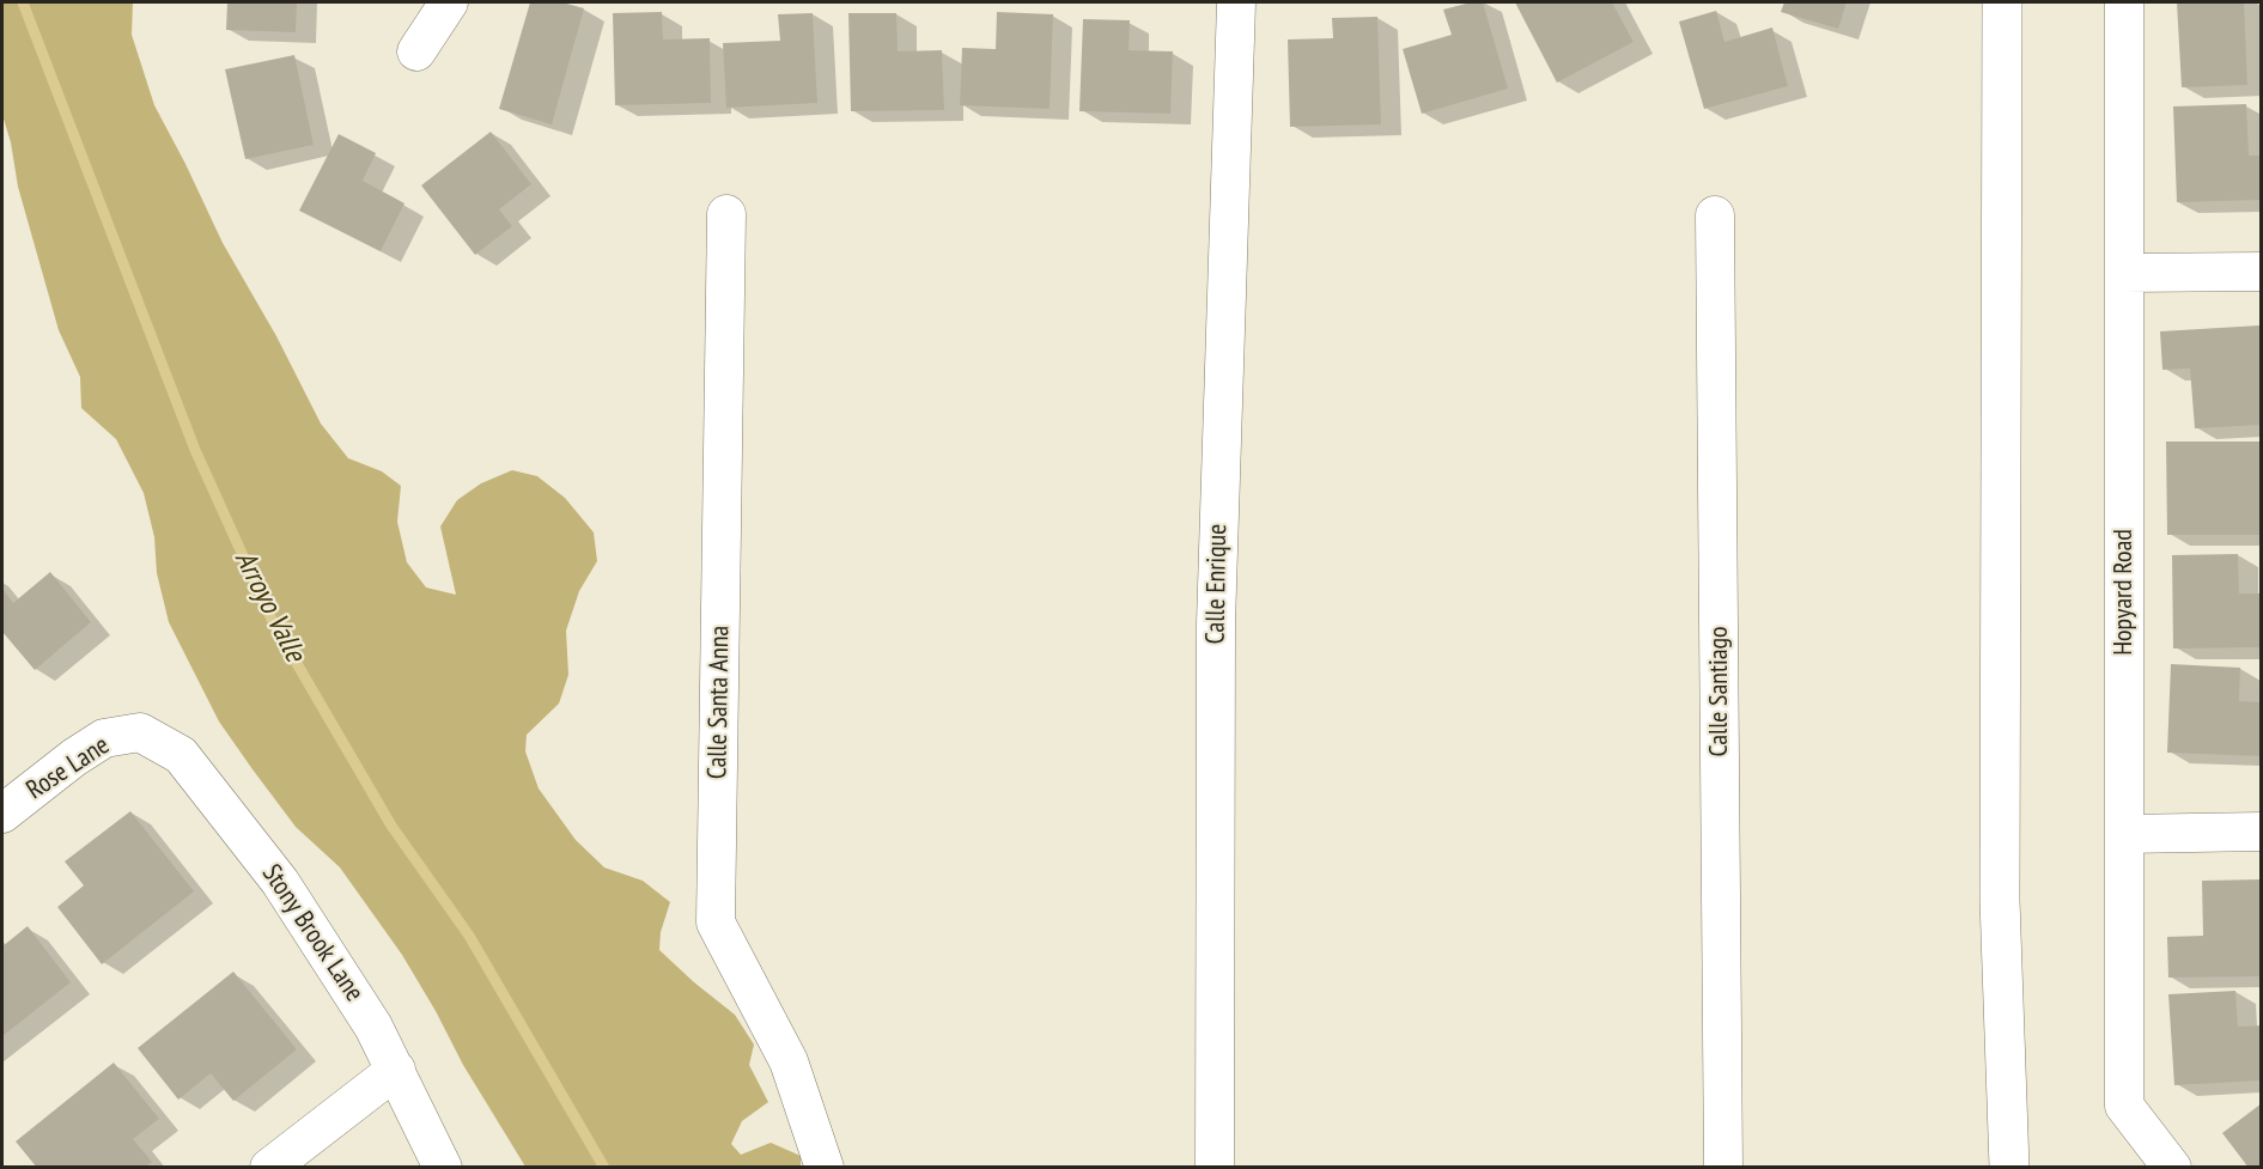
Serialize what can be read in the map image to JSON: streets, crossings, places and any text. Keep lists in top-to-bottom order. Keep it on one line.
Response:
{"streets":{"street":["Calle Enrique","Hopyard Road","Calle Santiago","Calle Santa Anna","Rose Lane","Stony Brook Lane"]},"crossings":[["Rose Lane","Stony Brook Lane"]],"water":["Arroyo Valle"]}
